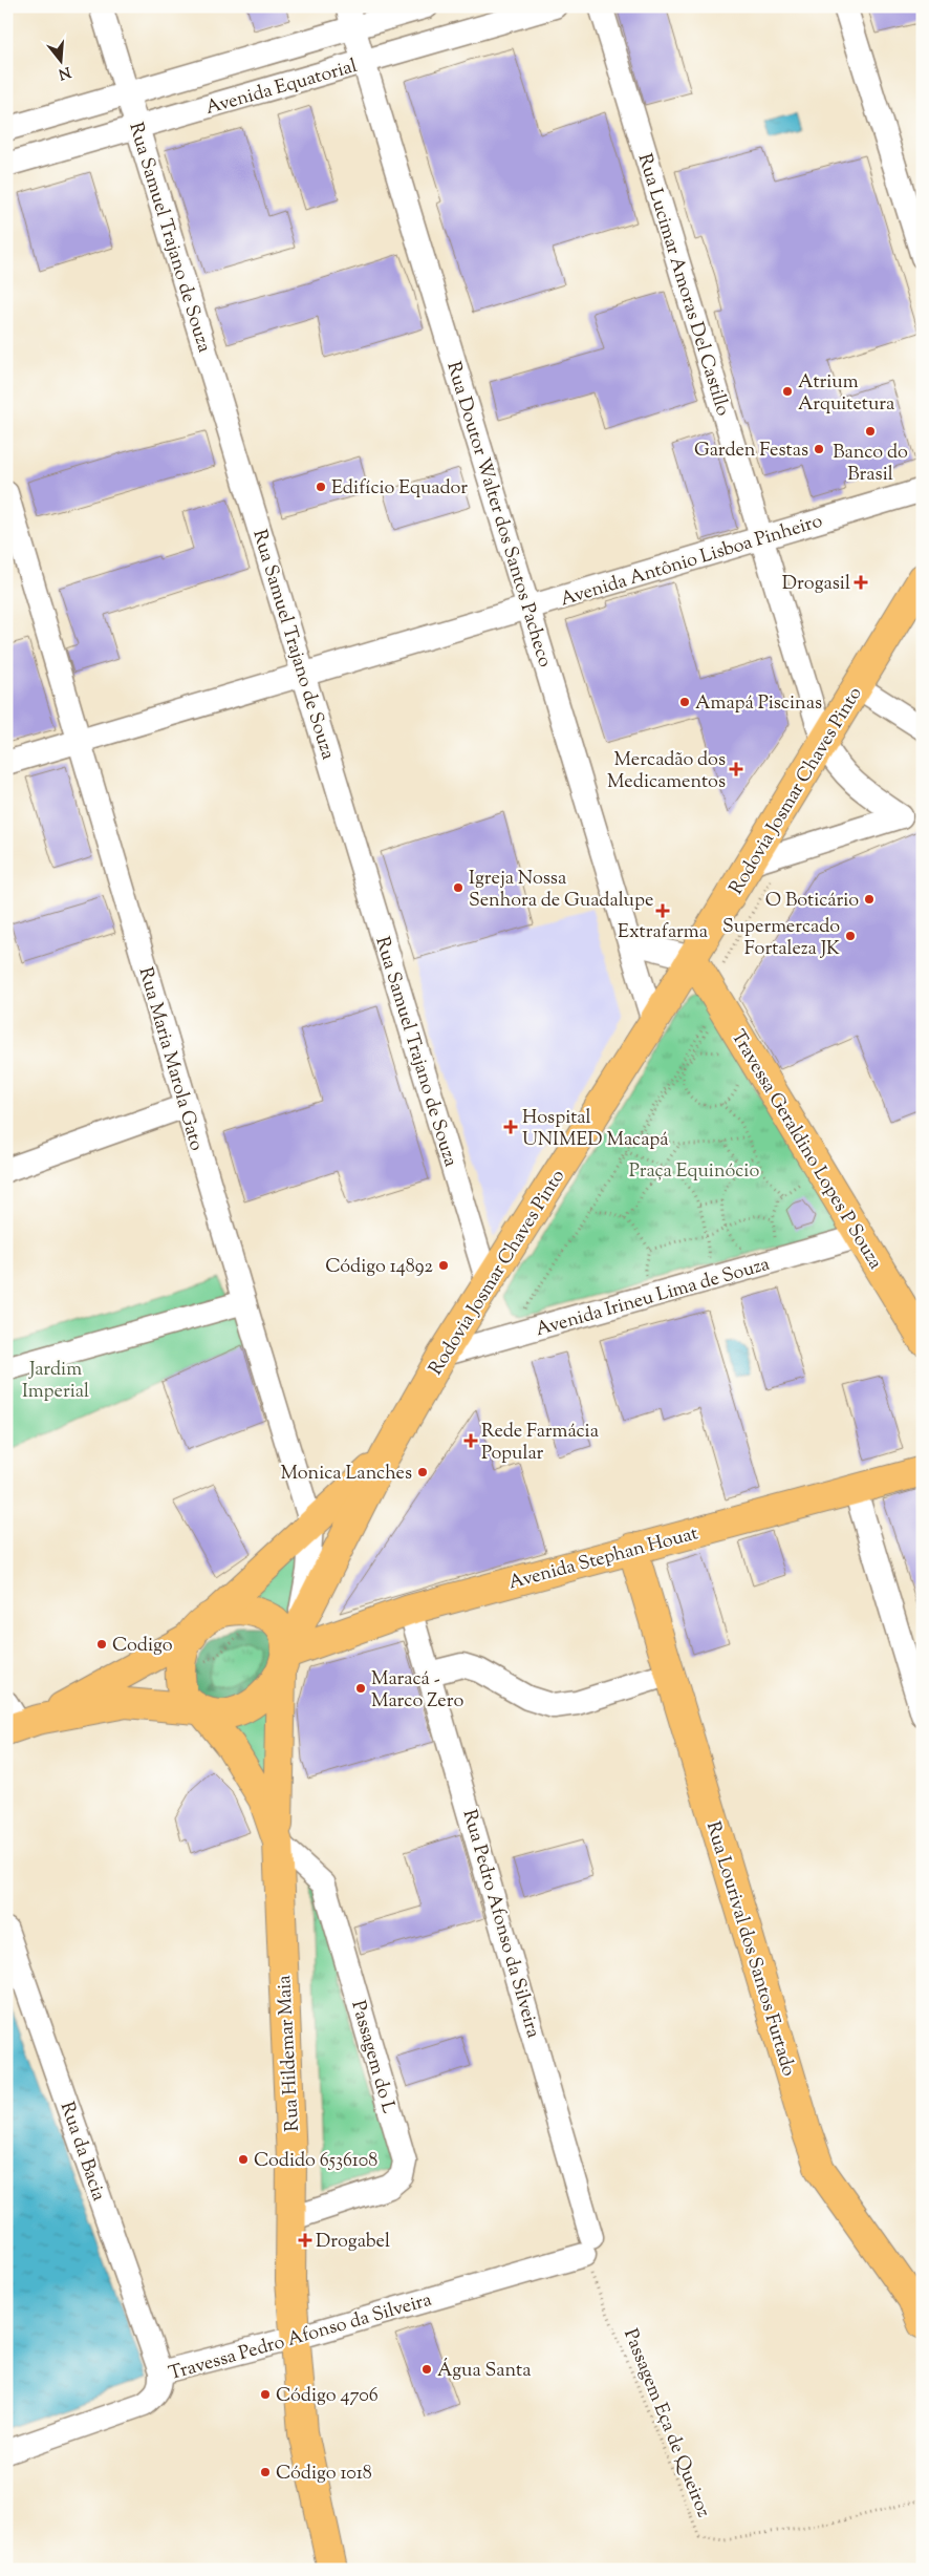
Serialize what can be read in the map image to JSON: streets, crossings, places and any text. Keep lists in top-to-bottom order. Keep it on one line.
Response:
{"streets":{"main road":["Rodovia Josmar Chaves Pinto","Travessa Geraldino Lopes P Souza","Avenida Stephan Houat","Rua Lourival dos Santos Furtado","Rua Hildemar Maia"],"street":["Avenida Equatorial","Rua Samuel Trajano de Souza","Rua Lucimar Amoras Del Castillo","Rua Doutor Walter dos Santos Pacheco","Avenida Antônio Lisboa Pinheiro","Rua Maria Marola Gato","Avenida Irineu Lima de Souza","Rua Pedro Afonso da Silveira","Passagem do L","Rua da Bacia","Travessa Pedro Afonso da Silveira"],"path":["Passagem Eça de Queiroz"]},"crossings":[["Avenida Equatorial","Rua Samuel Trajano de Souza"],["Avenida Equatorial","Rua Doutor Walter dos Santos Pacheco"],["Rua Samuel Trajano de Souza","Avenida Antônio Lisboa Pinheiro"],["Rua Samuel Trajano de Souza","Rodovia Josmar Chaves Pinto"],["Rua Lucimar Amoras Del Castillo","Avenida Antônio Lisboa Pinheiro"],["Rua Lucimar Amoras Del Castillo","Rodovia Josmar Chaves Pinto"],["Rua Doutor Walter dos Santos Pacheco","Avenida Antônio Lisboa Pinheiro"],["Rua Doutor Walter dos Santos Pacheco","Rodovia Josmar Chaves Pinto"],["Avenida Antônio Lisboa Pinheiro","Rua Maria Marola Gato"],["Rodovia Josmar Chaves Pinto","Rua Maria Marola Gato"],["Rodovia Josmar Chaves Pinto","Travessa Geraldino Lopes P Souza"],["Rodovia Josmar Chaves Pinto","Avenida Irineu Lima de Souza"],["Rodovia Josmar Chaves Pinto","Avenida Stephan Houat"],["Rodovia Josmar Chaves Pinto","Rua Hildemar Maia"],["Rua Maria Marola Gato","Avenida Stephan Houat"],["Rua Maria Marola Gato","Rua Hildemar Maia"],["Travessa Geraldino Lopes P Souza","Avenida Irineu Lima de Souza"],["Avenida Stephan Houat","Rua Pedro Afonso da Silveira"],["Avenida Stephan Houat","Rua Lourival dos Santos Furtado"],["Avenida Stephan Houat","Rua Hildemar Maia"],["Rua Pedro Afonso da Silveira","Travessa Pedro Afonso da Silveira"],["Rua Pedro Afonso da Silveira","Passagem Eça de Queiroz"],["Rua Hildemar Maia","Passagem do L"],["Rua Hildemar Maia","Travessa Pedro Afonso da Silveira"],["Rua da Bacia","Travessa Pedro Afonso da Silveira"],["Travessa Pedro Afonso da Silveira","Passagem Eça de Queiroz"]],"parks":["Praça Equinócio","Jardim Imperial"],"places":{"other":["Atrium Arquitetura","Banco do Brasil","Garden Festas","Edifício Equador","Amapá Piscinas","Igreja Nossa Senhora de Guadalupe","O Boticário","Supermercado Fortaleza JK","Código 14892","Monica Lanches","Codigo","Maracá - Marco Zero","Codido 6536108","Água Santa","Código 4706","Código 1018"],"health":["Drogasil","Mercadão dos Medicamentos","Extrafarma","Hospital UNIMED Macapá","Rede Farmácia Popular","Drogabel"]},"north":"bottom"}
